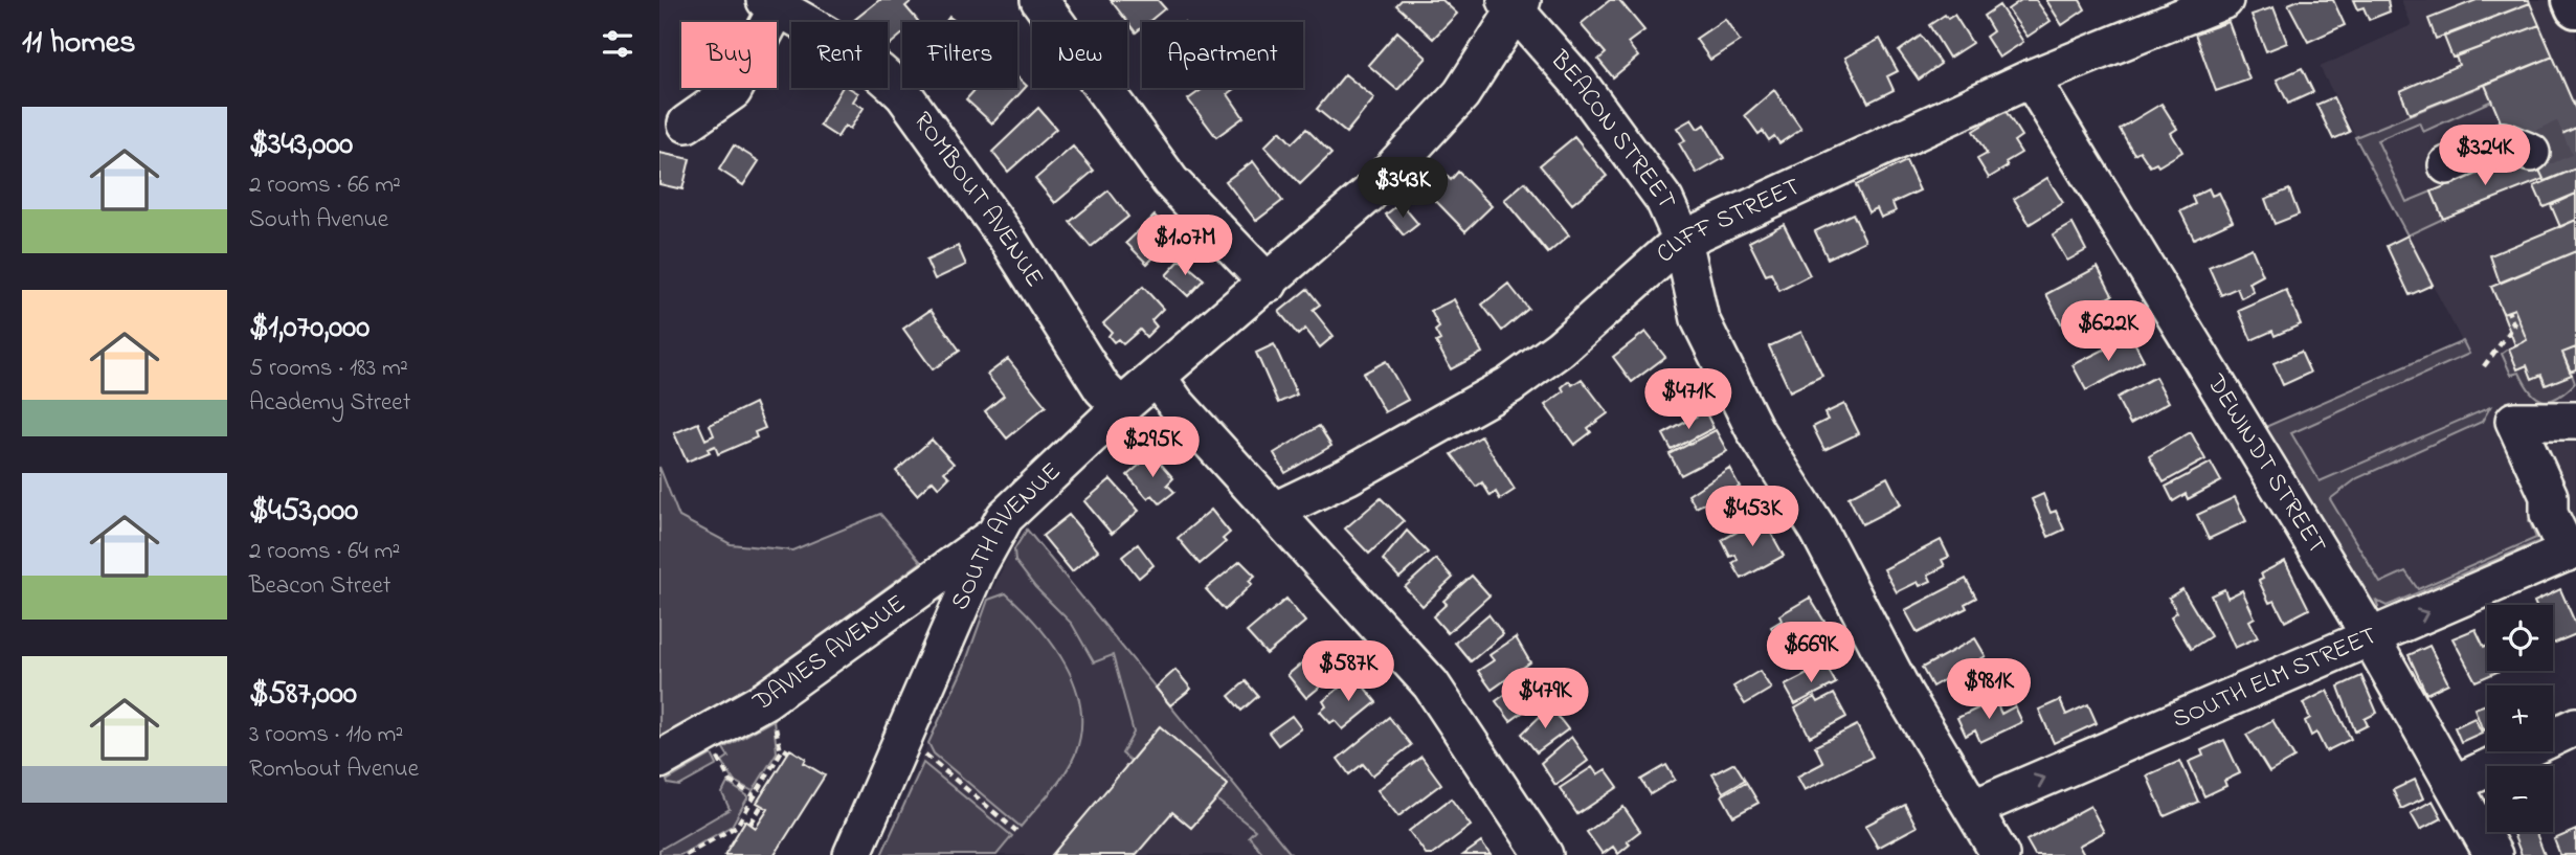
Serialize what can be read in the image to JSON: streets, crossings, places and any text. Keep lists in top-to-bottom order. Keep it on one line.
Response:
{"streets":{"street":["BEACON STREET","ROMBOUT AVENUE","CLIFF STREET","DEWINDT STREET","SOUTH AVENUE","DAVIES AVENUE","SOUTH ELM STREET"]},"crossings":[["BEACON STREET","CLIFF STREET"],["BEACON STREET","SOUTH AVENUE"],["BEACON STREET","SOUTH ELM STREET"],["ROMBOUT AVENUE","SOUTH AVENUE"],["CLIFF STREET","DEWINDT STREET"],["DEWINDT STREET","SOUTH ELM STREET"],["SOUTH AVENUE","DAVIES AVENUE"]],"one_way":["SOUTH ELM STREET"],"page":{"heading":"11 homes","chip":["Buy","Rent","Filters","New","Apartment"],"list":[{"name":"$343,000","note":"2 rooms · 66 m² · South Avenue"},{"name":"$1,070,000","note":"5 rooms · 183 m² · Academy Street"},{"name":"$453,000","note":"2 rooms · 64 m² · Beacon Street"},{"name":"$587,000","note":"3 rooms · 110 m² · Rombout Avenue"}],"price":["$324K","$343K","$1.07M","$622K","$471K","$295K","$453K","$669K","$587K","$981K","$479K"],"map_buttons":["+","−"]}}
